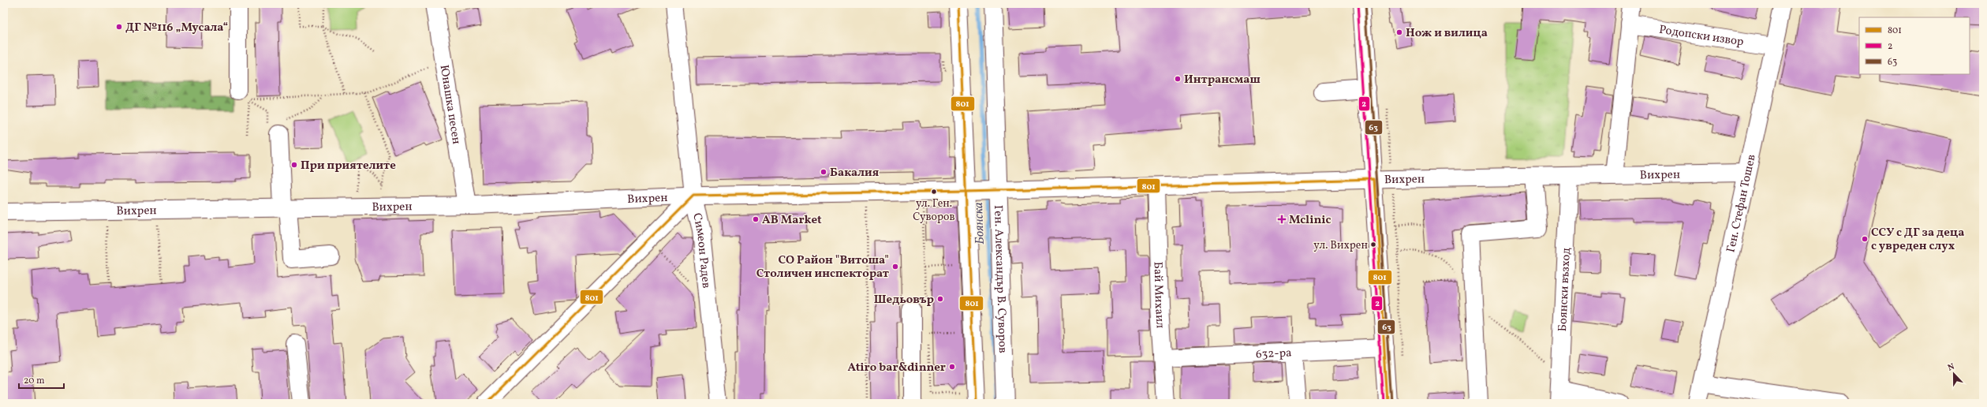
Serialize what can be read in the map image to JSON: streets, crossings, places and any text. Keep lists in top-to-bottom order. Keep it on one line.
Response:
{"streets":{"street":["Родопски извор","Юнашка песен","Вихрен","Ген. Стефан Тошев","Симеон Радев","Ген. Александър В. Суворов","Боянски възход","Бай Михаил","632-ра"]},"crossings":[["Родопски извор","Ген. Стефан Тошев"],["Юнашка песен","Вихрен"],["Вихрен","Ген. Стефан Тошев"],["Вихрен","Симеон Радев"],["Вихрен","Ген. Александър В. Суворов"],["Вихрен","Боянски възход"],["Вихрен","Бай Михаил"],["Бай Михаил","632-ра"]],"water":["Боянска"],"places":{"other":["ДГ №116 „Мусала“","Нож и вилица","Интрансмаш","При приятелите","Бакалия","ул. Ген. Суворов","AB Market","ССУ с ДГ за деца с увреден слух","ул. Вихрен","СО Район \"Витоша\" Столичен инспекторат","Шедьовър","Atiro bar&dinner"],"health":["Mclinic"]},"lines":["transit line 801","transit line 2","transit line 63"],"legend":["801","2","63"],"scale_bar":"20 m","north":"top"}
